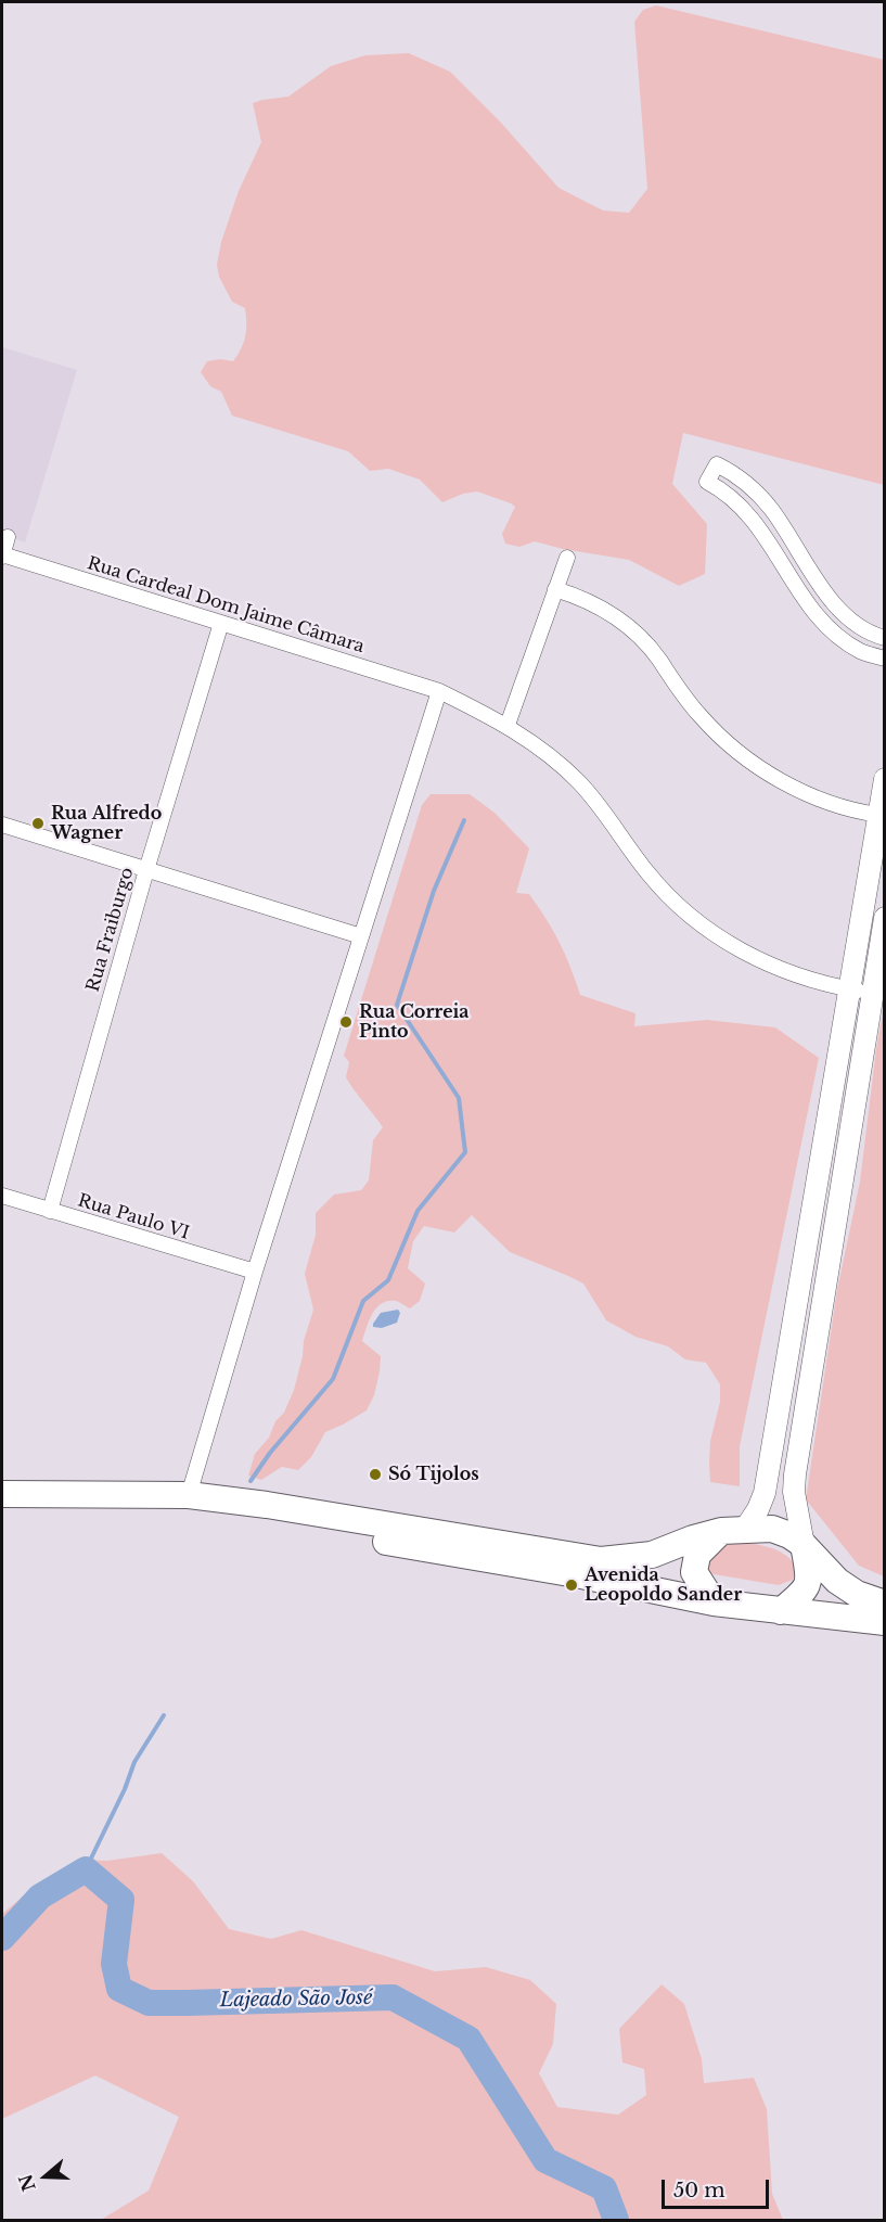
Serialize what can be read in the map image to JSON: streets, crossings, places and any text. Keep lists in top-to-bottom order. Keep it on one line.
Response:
{"streets":{"street":["Rua Cardeal Dom Jaime Câmara","Rua Fraiburgo","Rua Paulo VI"]},"crossings":[["Rua Cardeal Dom Jaime Câmara","Rua Fraiburgo"],["Rua Fraiburgo","Rua Paulo VI"]],"water":["Lajeado São José"],"places":["Rua Alfredo Wagner","Rua Correia Pinto","Só Tijolos","Avenida Leopoldo Sander"],"scale_bar":"50 m","north":"left"}
